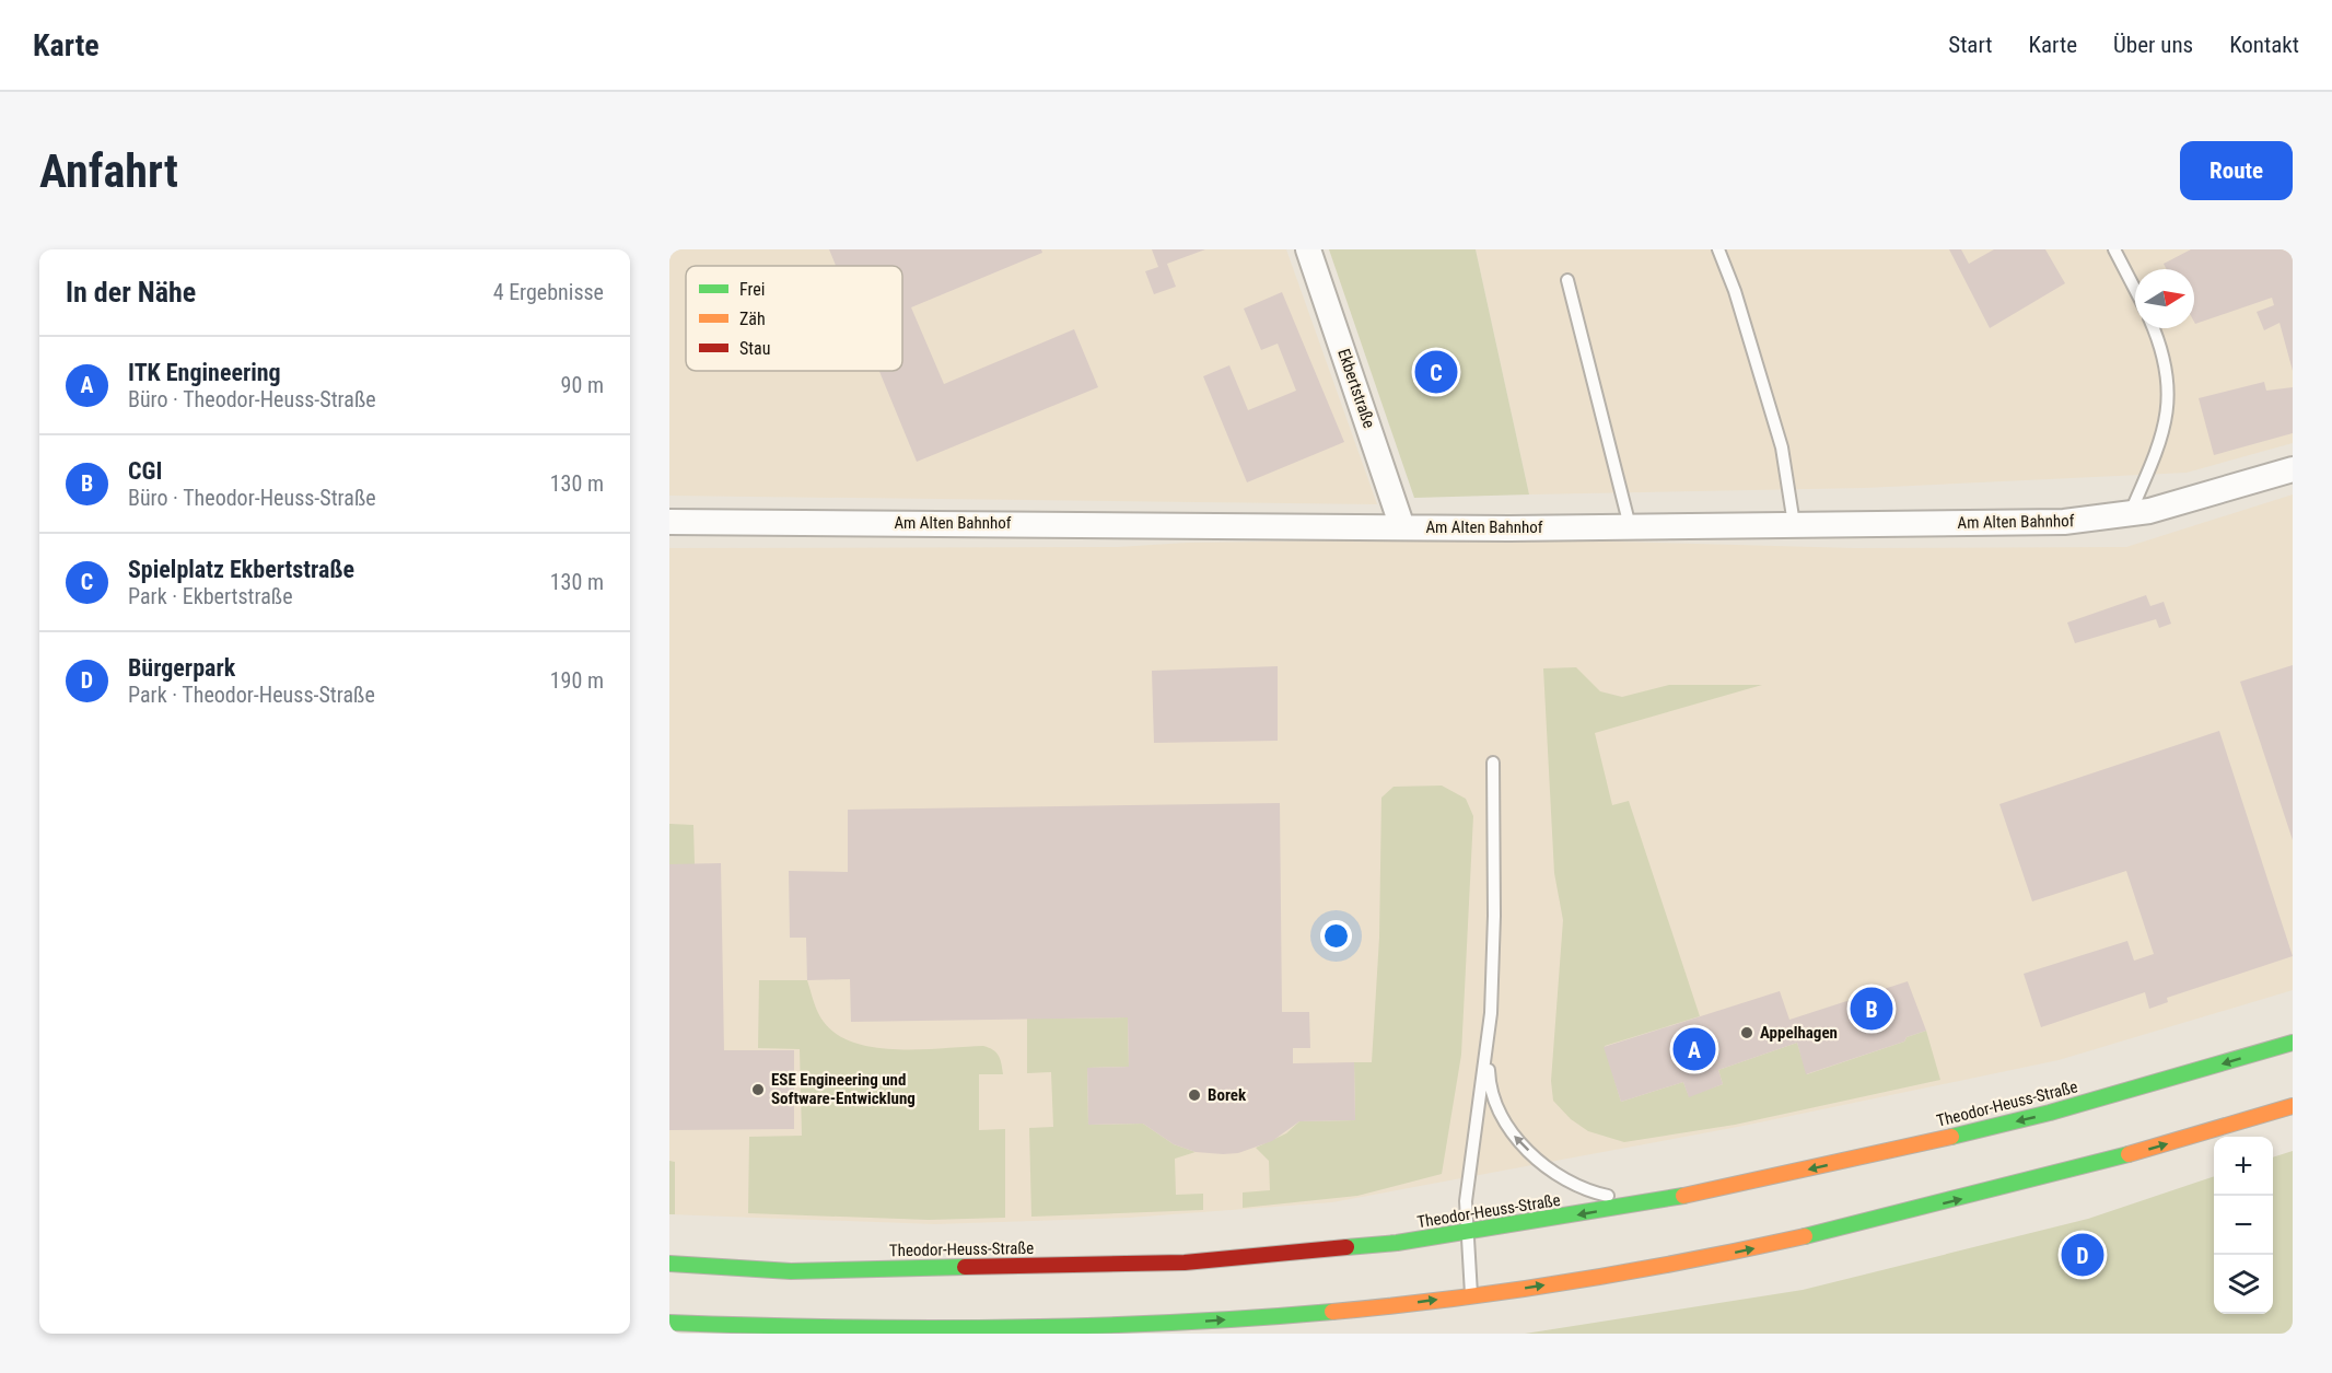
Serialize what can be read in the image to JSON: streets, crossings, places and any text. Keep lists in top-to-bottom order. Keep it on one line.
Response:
{"streets":{"main road":["Theodor-Heuss-Straße"],"street":["Ekbertstraße","Am Alten Bahnhof"]},"crossings":[["Ekbertstraße","Am Alten Bahnhof"]],"places":["Appelhagen","ESE Engineering und Software-Entwicklung","Borek"],"legend":["Frei","Zäh","Stau"],"north":"right","page":{"header":"Karte","nav":["Start","Karte","Über uns","Kontakt"],"buttons":"Route","title":"Anfahrt","heading":["In der Nähe","4 Ergebnisse"],"list":[{"mark":"A","name":"ITK Engineering","note":"Büro · Theodor-Heuss-Straße","value":"90 m"},{"mark":"B","name":"CGI","note":"Büro · Theodor-Heuss-Straße","value":"130 m"},{"mark":"C","name":"Spielplatz Ekbertstraße","note":"Park · Ekbertstraße","value":"130 m"},{"mark":"D","name":"Bürgerpark","note":"Park · Theodor-Heuss-Straße","value":"190 m"}],"pins":["C","B","A","D"],"map_buttons":["+","−"]}}
